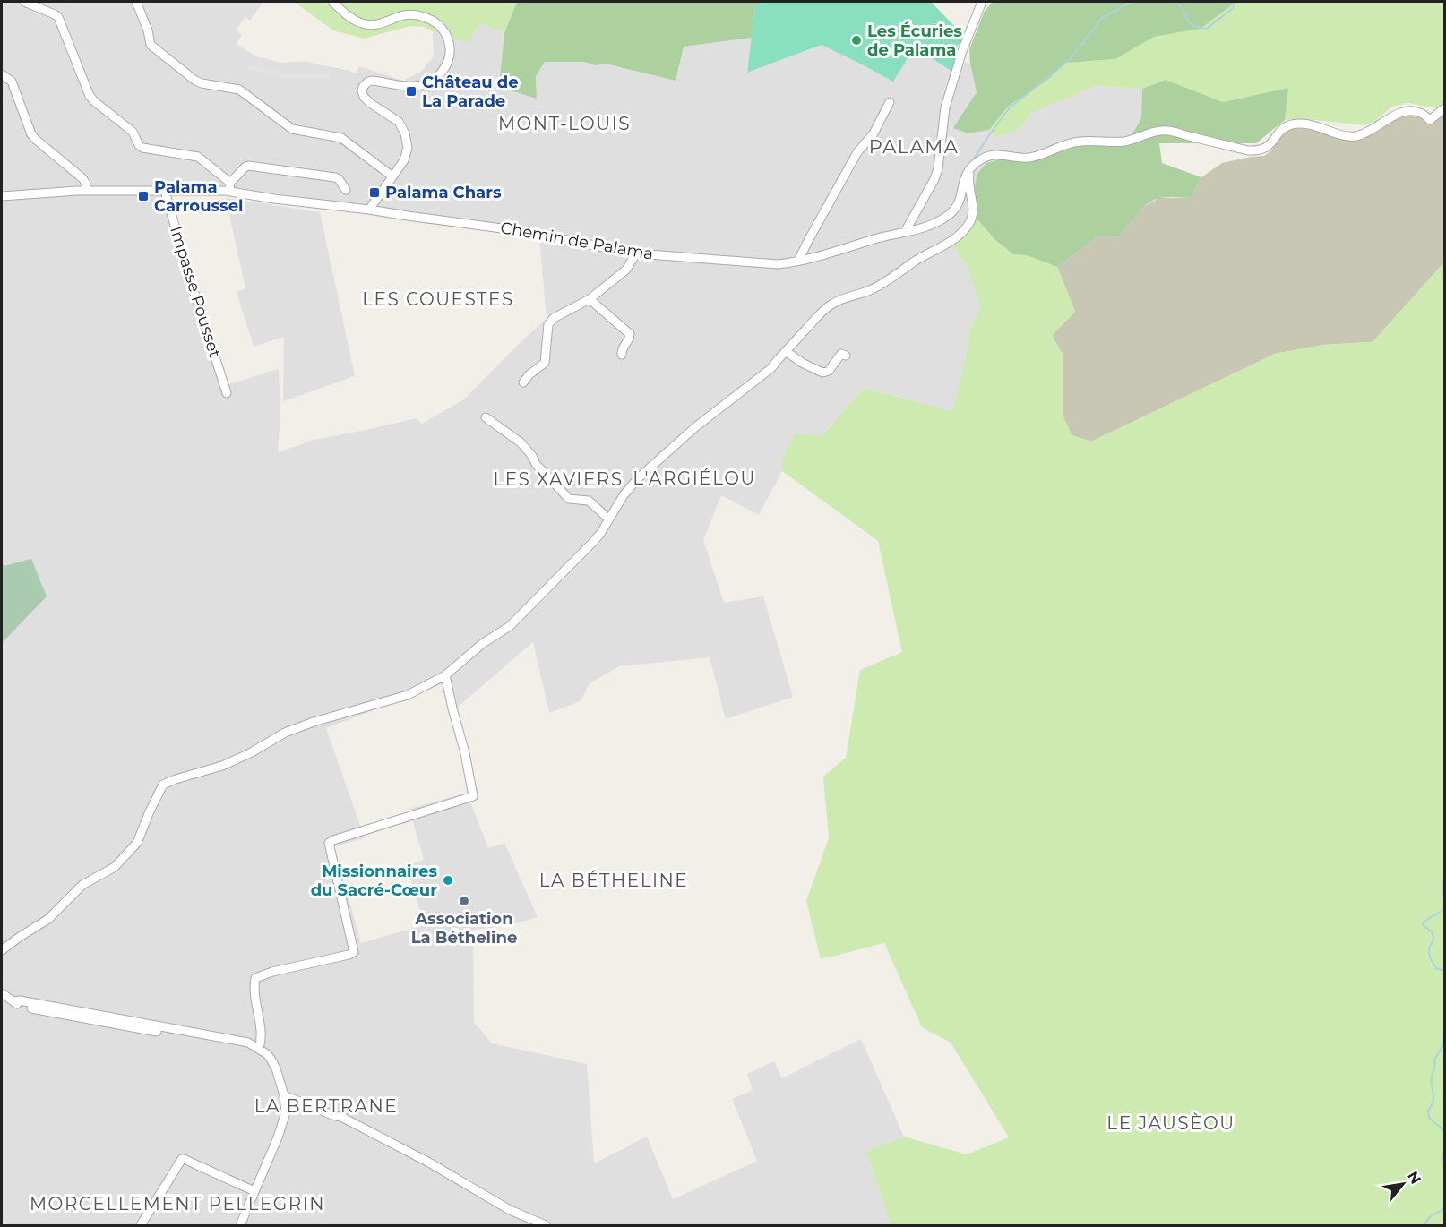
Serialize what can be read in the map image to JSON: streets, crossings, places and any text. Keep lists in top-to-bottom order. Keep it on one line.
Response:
{"streets":{"street":["Chemin de Palama","Impasse Pousset"]},"crossings":[["Chemin de Palama","Impasse Pousset"]],"districts":["MONT-LOUIS","PALAMA","LES COUESTES","L'ARGIÉLOU","LES XAVIERS","LA BÉTHELINE","LA BERTRANE","LE JAUSÈOU","MORCELLEMENT PELLEGRIN"],"places":{"other":["Les Écuries de Palama","Missionnaires du Sacré-Cœur","Association La Bétheline"],"transit":["Château de La Parade","Palama Chars","Palama Carroussel"]},"north":"top right"}
